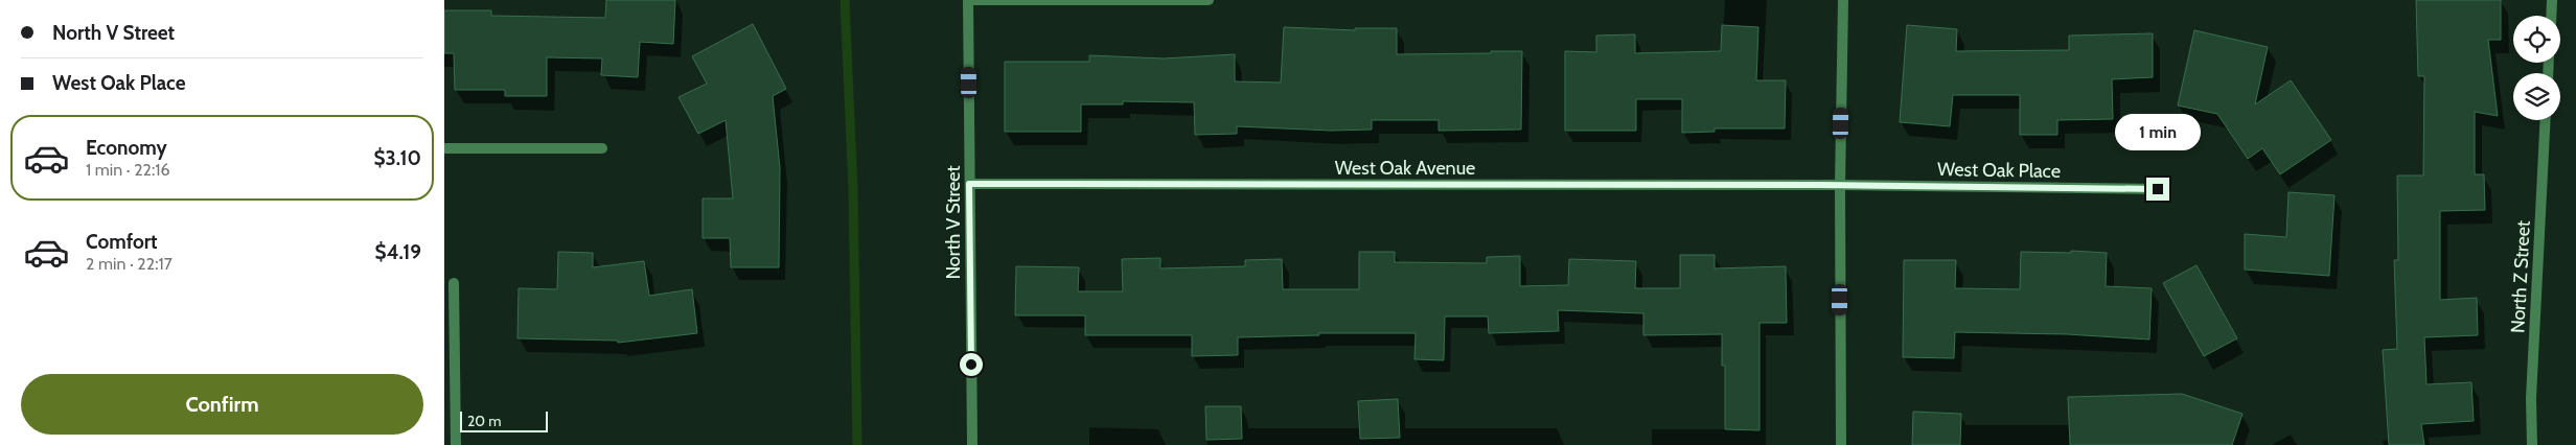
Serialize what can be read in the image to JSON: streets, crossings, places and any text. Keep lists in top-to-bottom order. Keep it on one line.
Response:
{"streets":{"street":["West Oak Avenue","West Oak Place","North V Street","North Z Street"]},"crossings":[["West Oak Avenue","West Oak Place"],["West Oak Avenue","North V Street"]],"scale_bar":"20 m","page":{"banner":["North V Street","West Oak Place"],"bubble":"1 min","list":[{"name":"Economy","note":"1 min · 22:16","value":"$3.10"},{"name":"Comfort","note":"2 min · 22:17","value":"$4.19"}],"buttons":"Confirm","scale":"20 m"}}
